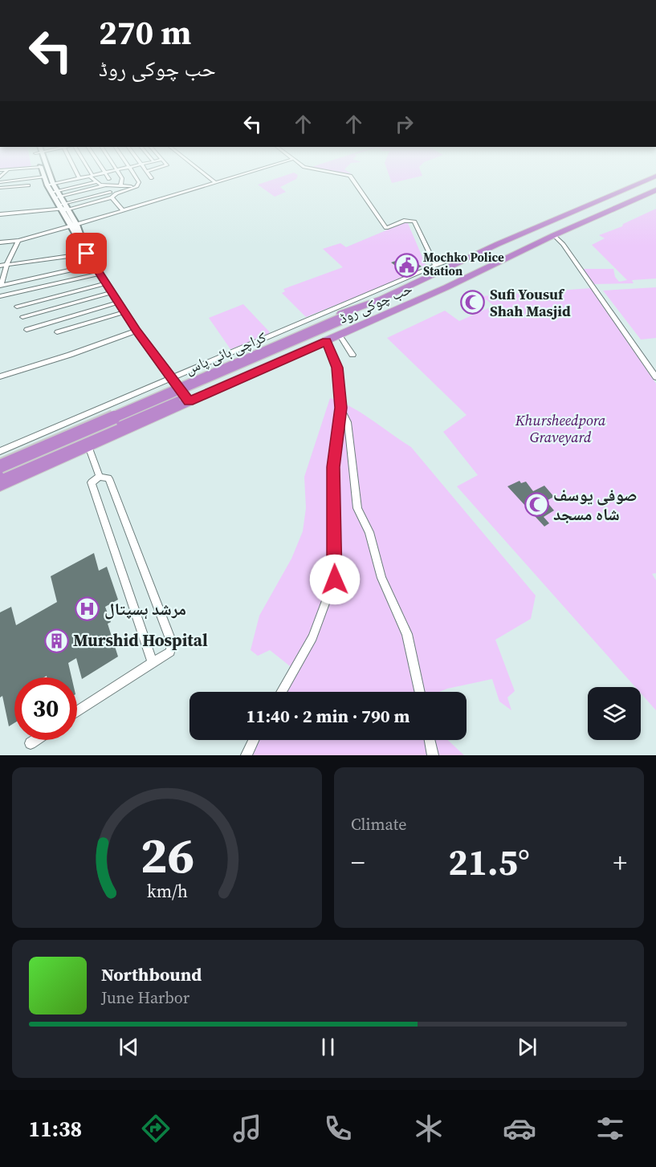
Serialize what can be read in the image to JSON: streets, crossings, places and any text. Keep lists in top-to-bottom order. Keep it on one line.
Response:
{"streets":{"highway":["حب چوکی روڈ","کراچی بائی پاس"]},"parks":["Khursheedpora Graveyard"],"places":{"public building":["Mochko Police Station"],"mosque":["Sufi Yousuf Shah Masjid","صوفی یوسف شاہ مسجد"],"hospital":["مرشد ہسپتال"],"building":["Murshid Hospital"]},"page":{"turn":["270 m","حب چوکی روڈ"],"limit":"30","trip":"11:40 · 2 min · 790 m","tile":"Climate","heat":["−","21.5°","+"],"song":["Northbound","June Harbor"],"tabs":"11:38","gauge":["26","km/h"]}}
